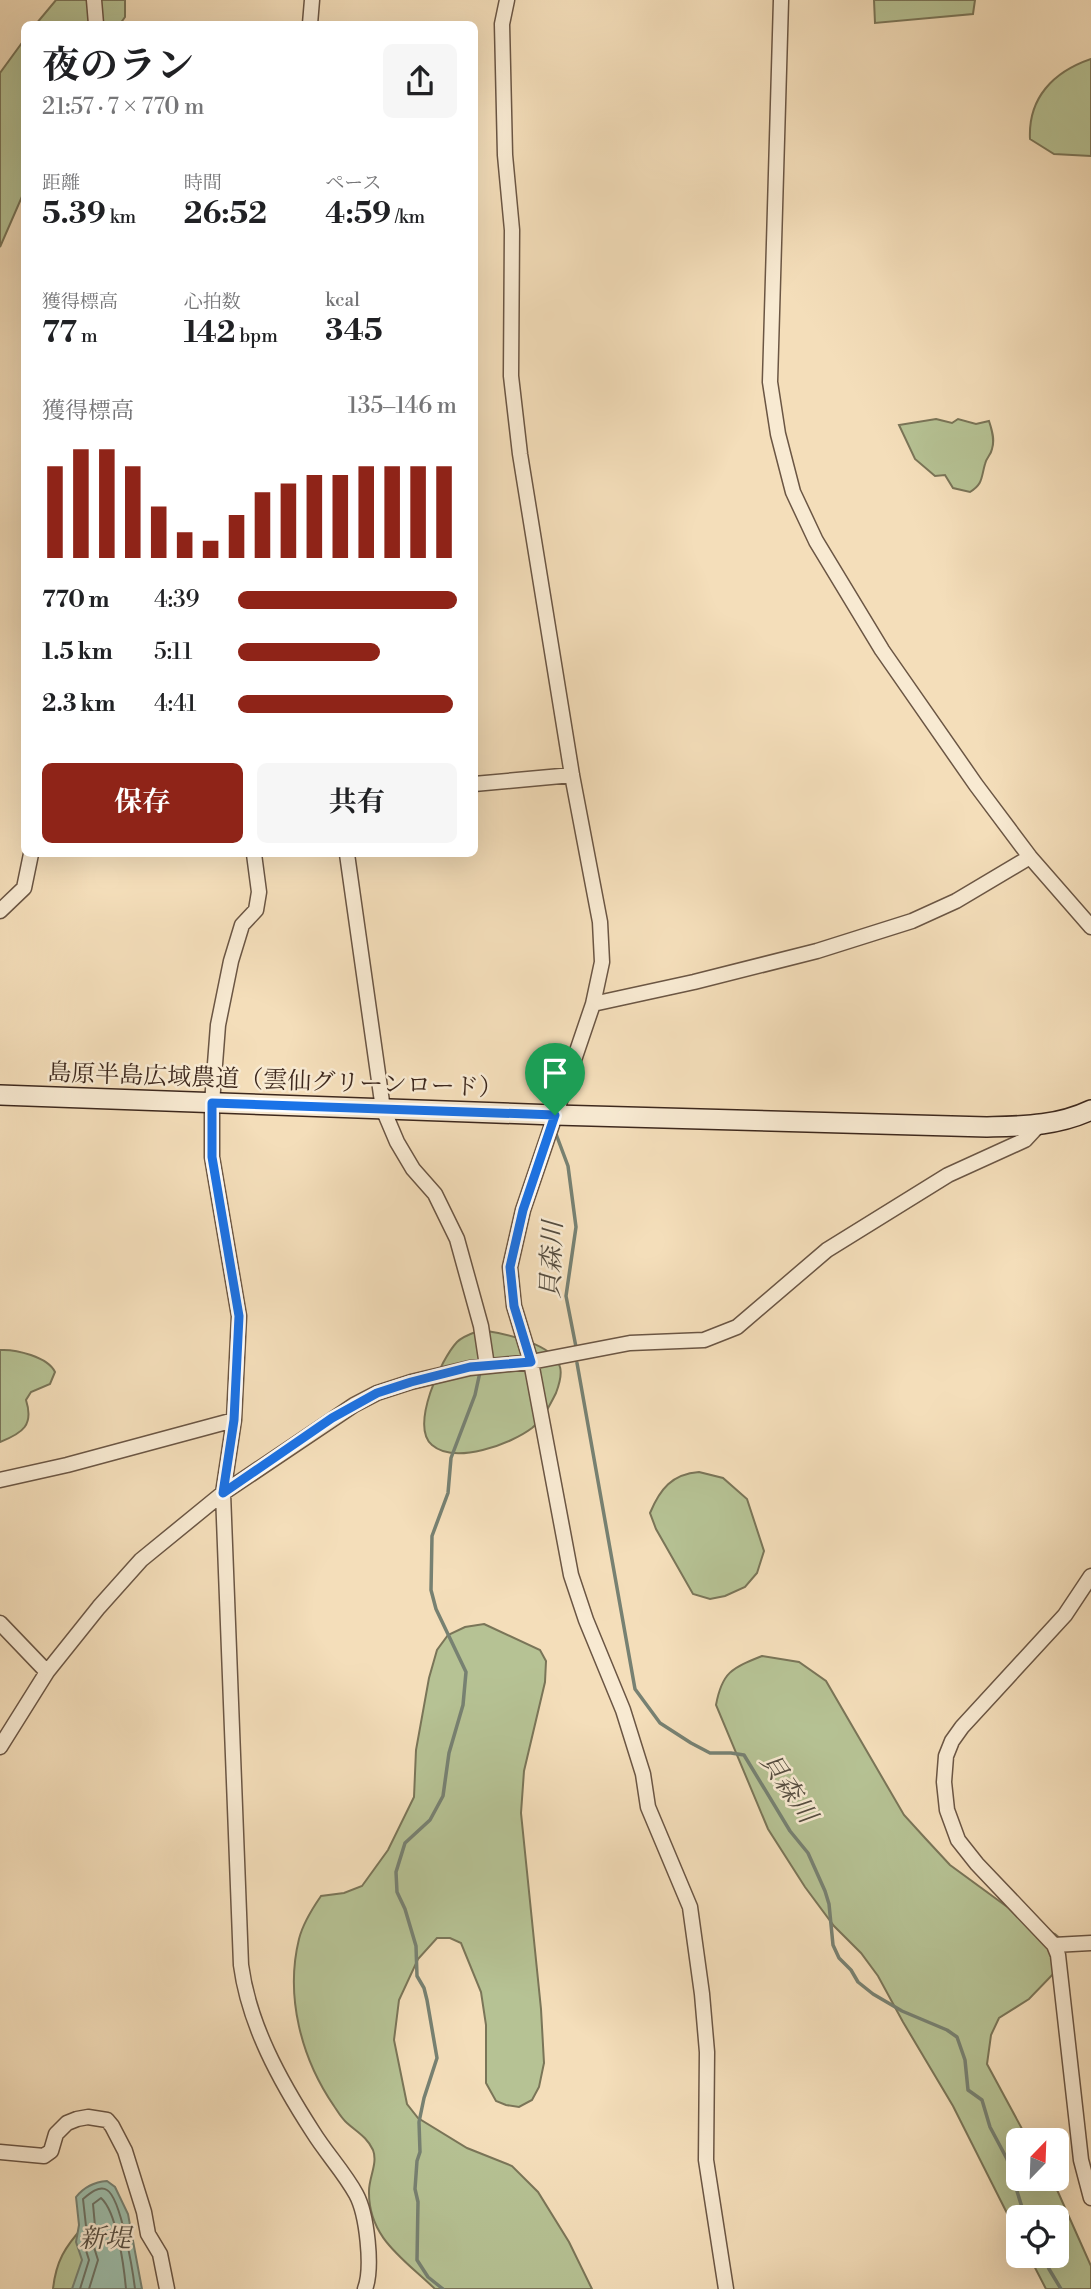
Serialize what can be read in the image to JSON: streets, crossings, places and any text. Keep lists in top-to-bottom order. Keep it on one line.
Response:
{"streets":{"street":["島原半島広域農道（雲仙グリーンロード）"]},"water":["貝森川","新堤"],"north":"top right","page":{"heading":["夜のラン","21:57 · 7 × 770 m"],"stats":[["距離","5.39 km"],["時間","26:52"],["ペース","4:59 /km"],["獲得標高","77 m"],["心拍数","142 bpm"],["kcal","345"]],"chart":["獲得標高","135–146 m"],"list":[{"name":"770 m","note":"4:39"},{"name":"1.5 km","note":"5:11"},{"name":"2.3 km","note":"4:41"}],"buttons":["保存","共有"]}}
